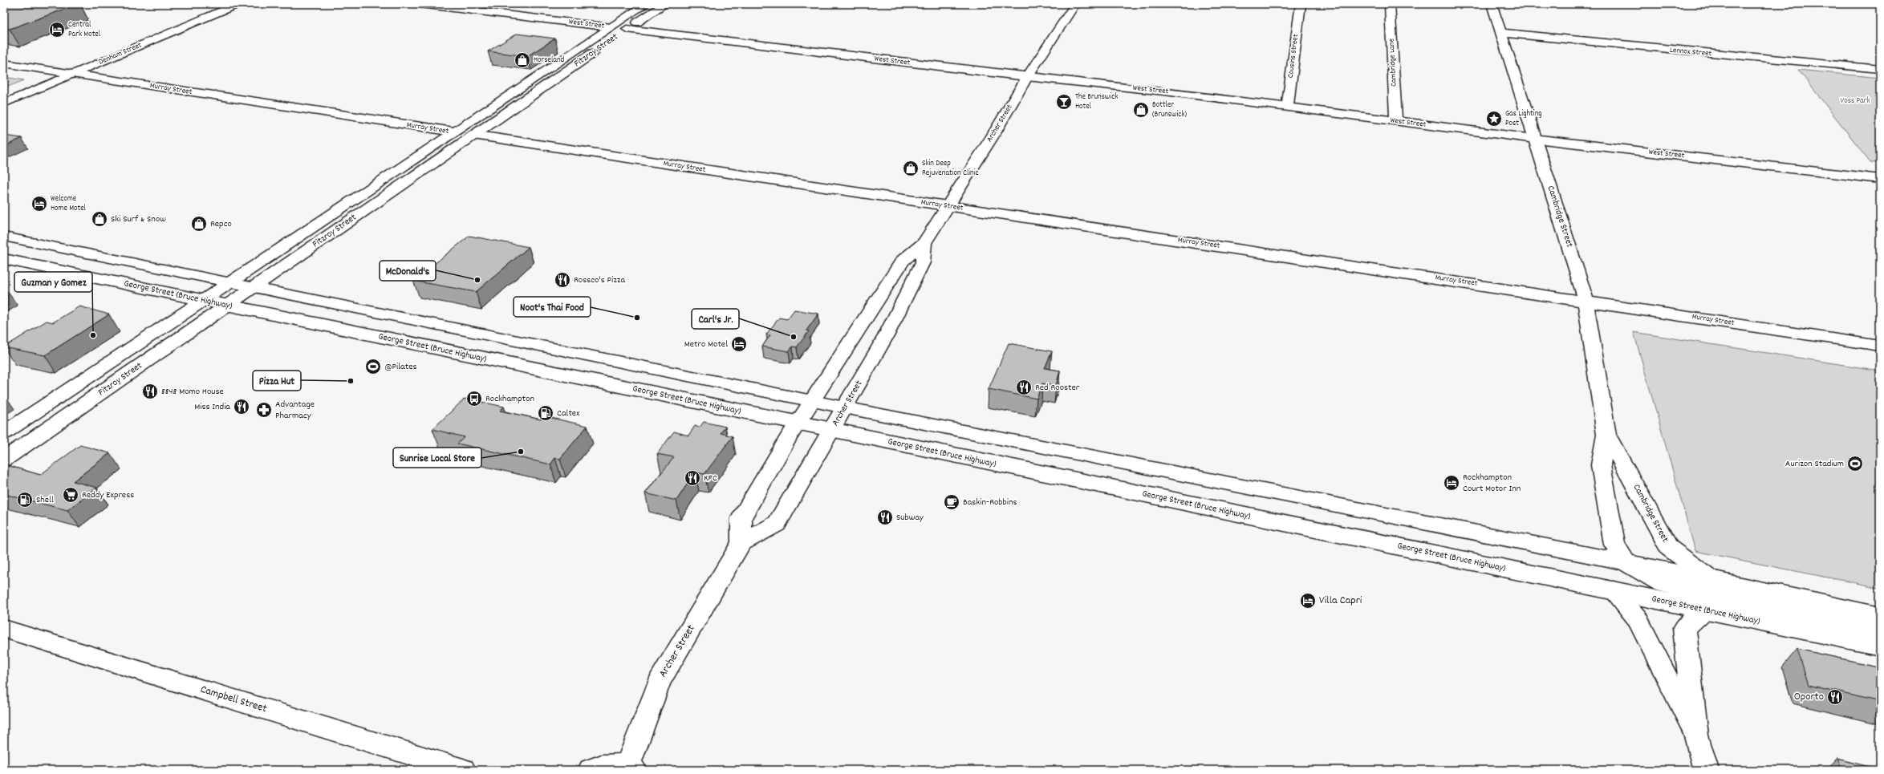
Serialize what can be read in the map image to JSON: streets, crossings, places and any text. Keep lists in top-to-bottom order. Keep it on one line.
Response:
{"streets":{"main road":["West Street","Fitzroy Street","Lennox Street","Denham Street","Cousins Street","Cambridge Lane","Murray Street","Archer Street","Cambridge Street","George Street (Bruce Highway)","Campbell Street"]},"crossings":[["West Street","Fitzroy Street"],["West Street","Cousins Street"],["West Street","Cambridge Lane"],["West Street","Archer Street"],["West Street","Cambridge Street"],["Fitzroy Street","Murray Street"],["Fitzroy Street","George Street (Bruce Highway)"],["Lennox Street","Cambridge Street"],["Denham Street","Murray Street"],["Murray Street","Archer Street"],["Murray Street","Cambridge Street"],["Archer Street","George Street (Bruce Highway)"]],"parks":["Voss Park"],"places":{"hotel":["Central Park Motel","Welcome Home Motel","Metro Motel","Rockhampton Court Motor Inn","Villa Capri"],"shop":["Horseland","Bottler (Brunswick)","Skin Deep Rejuvenation Clinic","Ski Surf & Snow","Repco"],"bar":["The Brunswick Hotel"],"place":["Gas Lighting Post"],"other":["McDonald's","Noot's Thai Food","Guzman y Gomez","Carl's Jr.","Pizza Hut","Sunrise Local Store"],"restaurant":["Rossco's Pizza","Red Rooster","8848 Momo House","Miss India","KFC","Subway","Oporto"],"sports":["@Pilates","Aurizon Stadium"],"bus stop":["Rockhampton"],"pharmacy":["Advantage Pharmacy"],"fuel station":["Caltex","Shell"],"supermarket":["Reddy Express"],"cafe":["Baskin-Robbins"]}}
